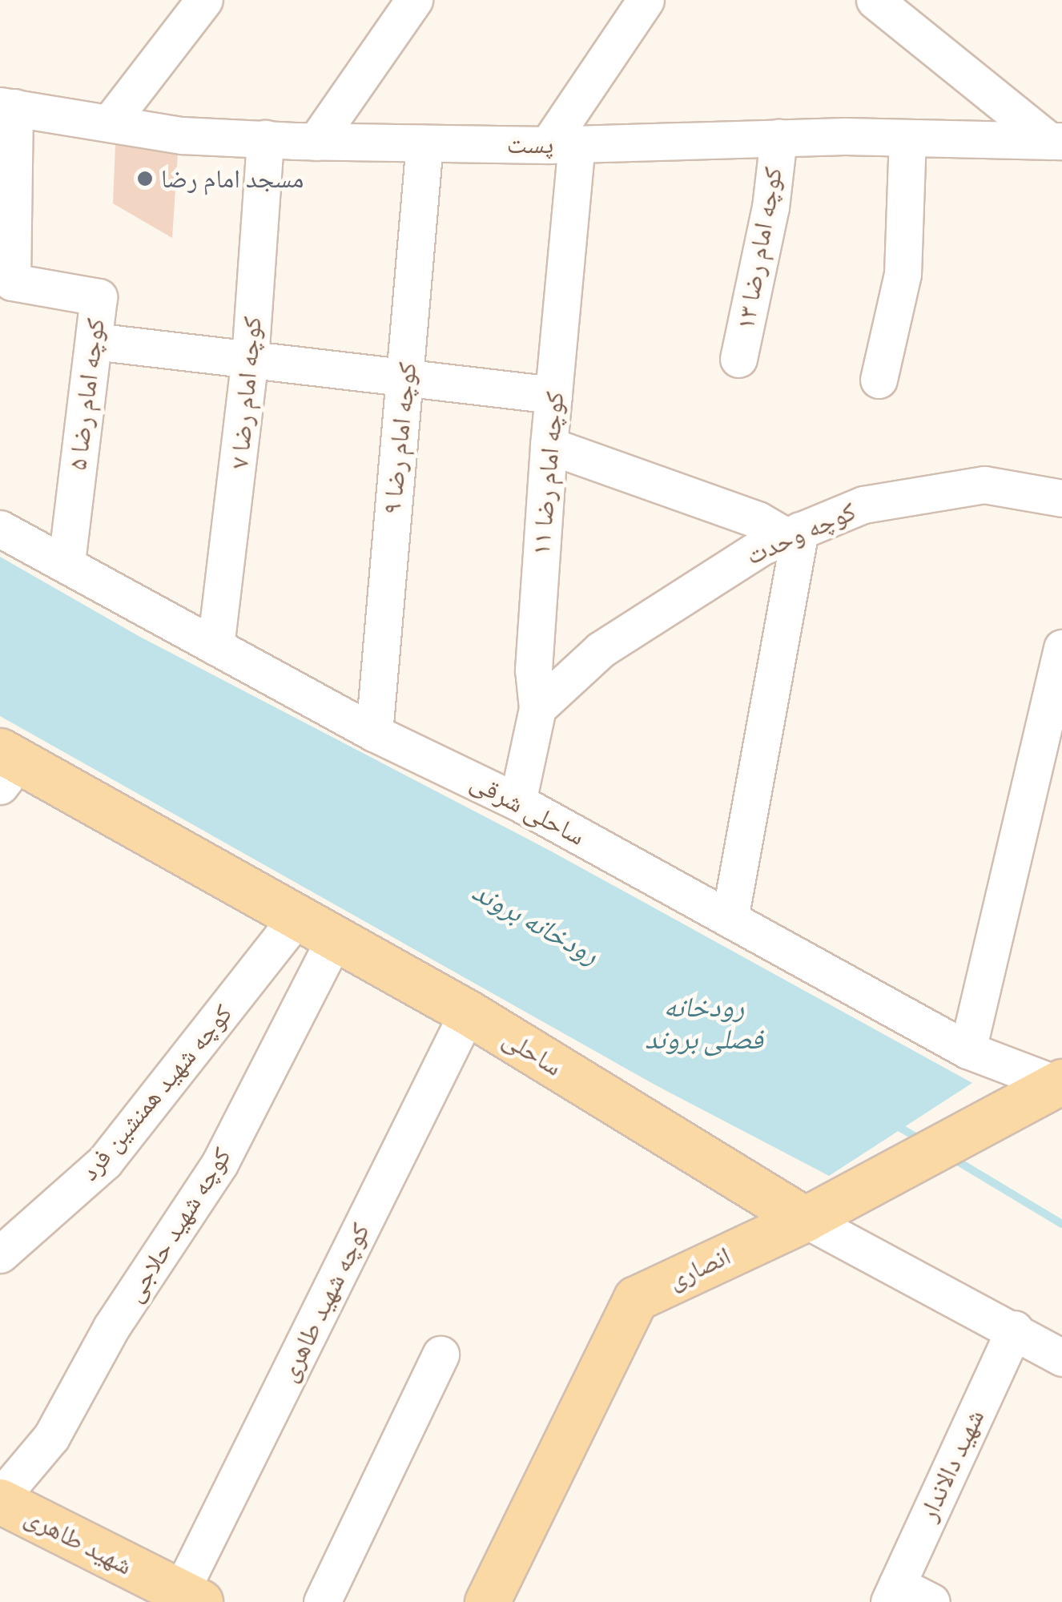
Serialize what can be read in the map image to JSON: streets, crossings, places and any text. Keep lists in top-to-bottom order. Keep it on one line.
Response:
{"streets":{"main road":["ساحلی","انصاری","شهید طاهری"],"street":["پست","کوچه امام رضا ۱۳","کوچه امام رضا ۷","کوچه امام رضا ۵","کوچه امام رضا ۹","کوچه امام رضا ۱۱","کوچه وحدت","ساحلی شرقی","کوچه شهید همنشین فرد","کوچه شهید حلاجی","کوچه شهید طاهری","شهید دالاندار"]},"crossings":[["پست","کوچه امام رضا ۱۳"],["پست","کوچه امام رضا ۷"],["پست","کوچه امام رضا ۵"],["پست","کوچه امام رضا ۹"],["پست","کوچه امام رضا ۱۱"],["کوچه امام رضا ۷","ساحلی شرقی"],["کوچه امام رضا ۵","ساحلی شرقی"],["کوچه امام رضا ۹","ساحلی شرقی"],["کوچه امام رضا ۱۱","کوچه وحدت"],["کوچه امام رضا ۱۱","ساحلی شرقی"],["ساحلی شرقی","انصاری"],["ساحلی","کوچه شهید همنشین فرد"],["ساحلی","کوچه شهید حلاجی"],["ساحلی","انصاری"],["ساحلی","کوچه شهید طاهری"],["ساحلی","شهید دالاندار"],["کوچه شهید حلاجی","شهید طاهری"],["کوچه شهید طاهری","شهید طاهری"]],"water":["رودخانه بروند","رودخانه فصلی بروند"],"places":["مسجد امام رضا"]}
